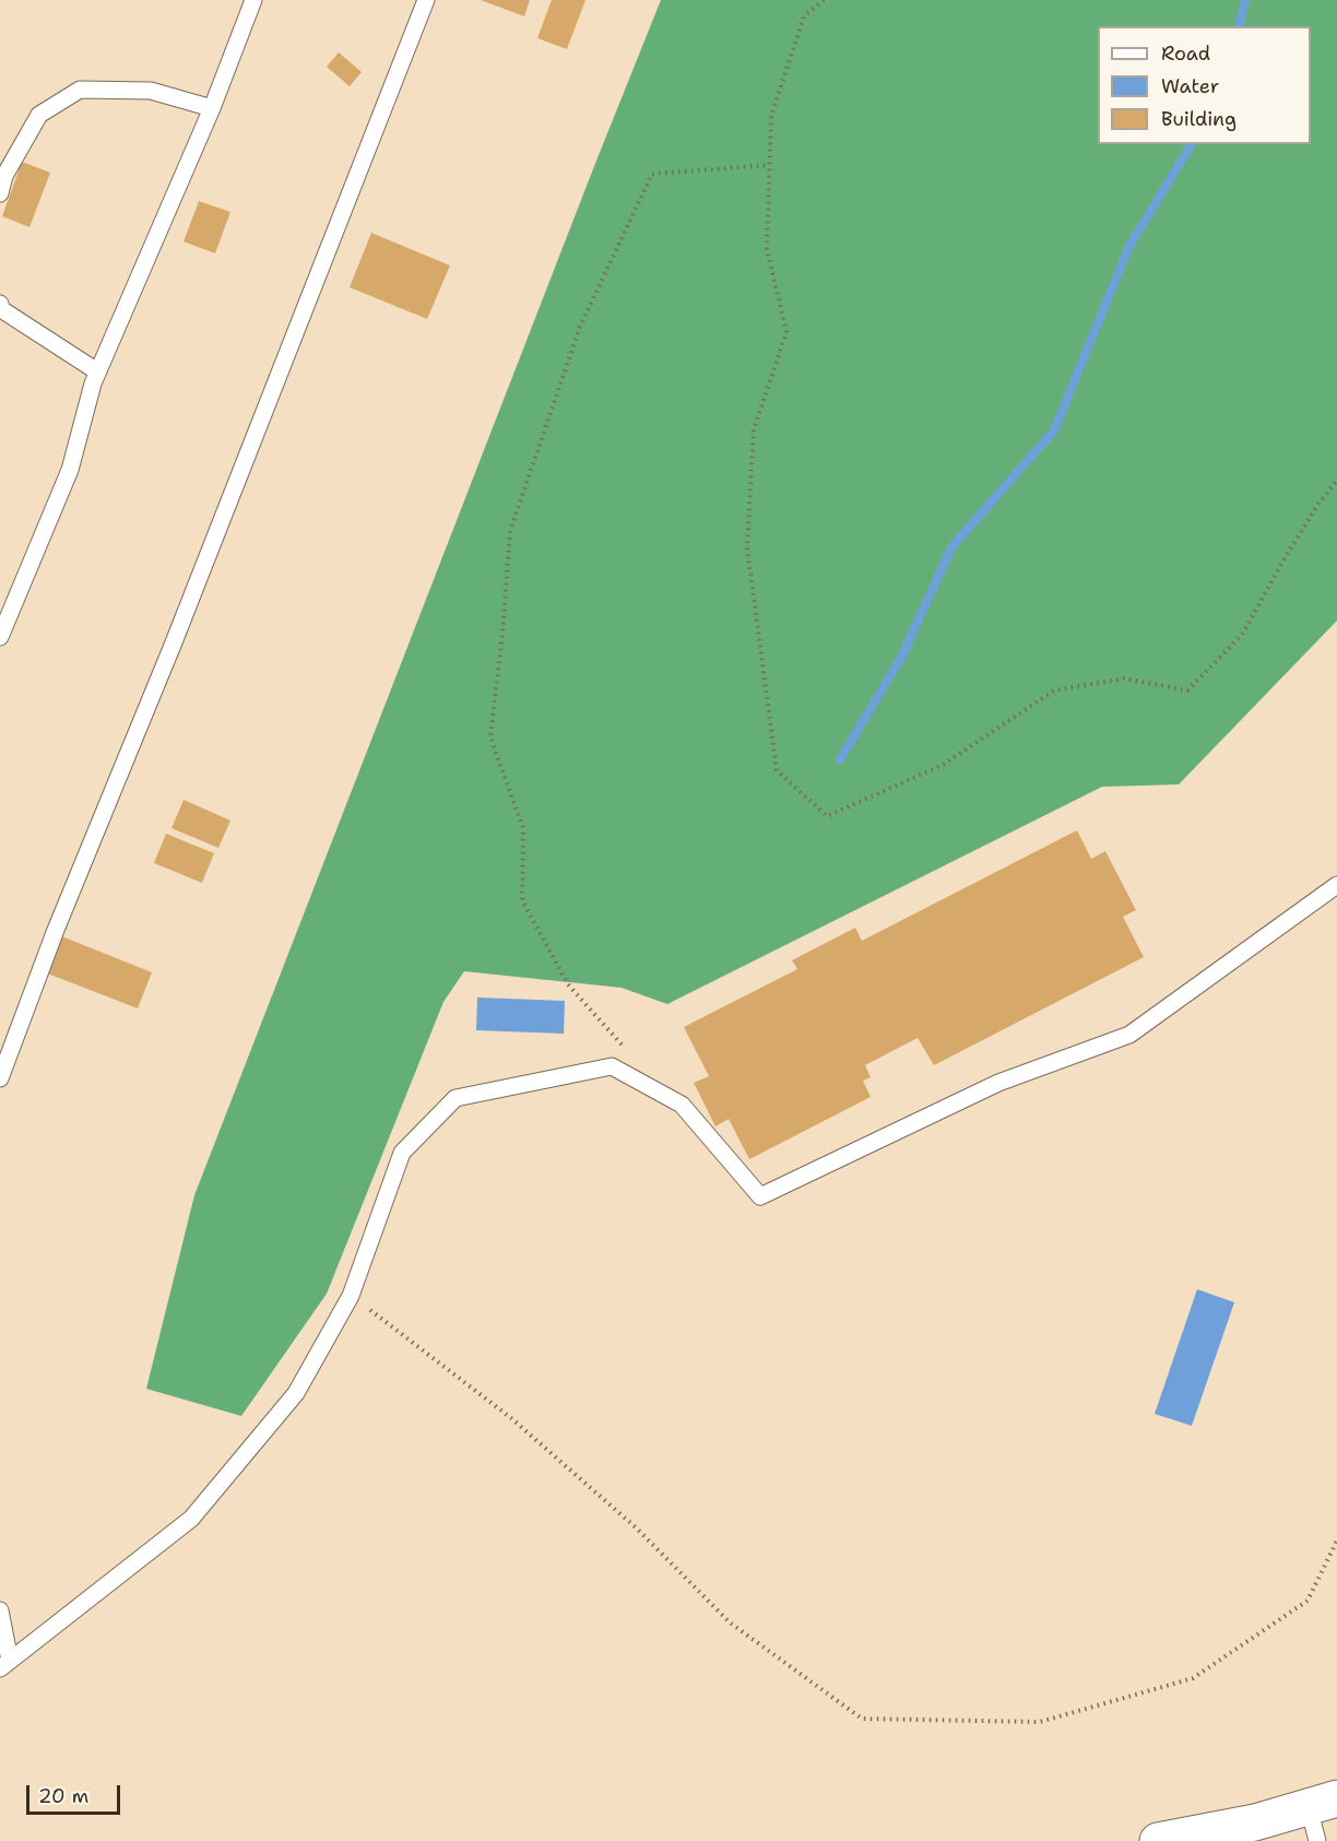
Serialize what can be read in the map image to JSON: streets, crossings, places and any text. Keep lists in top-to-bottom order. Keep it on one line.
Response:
{"legend":["Road","Water","Building"],"scale_bar":"20 m"}
